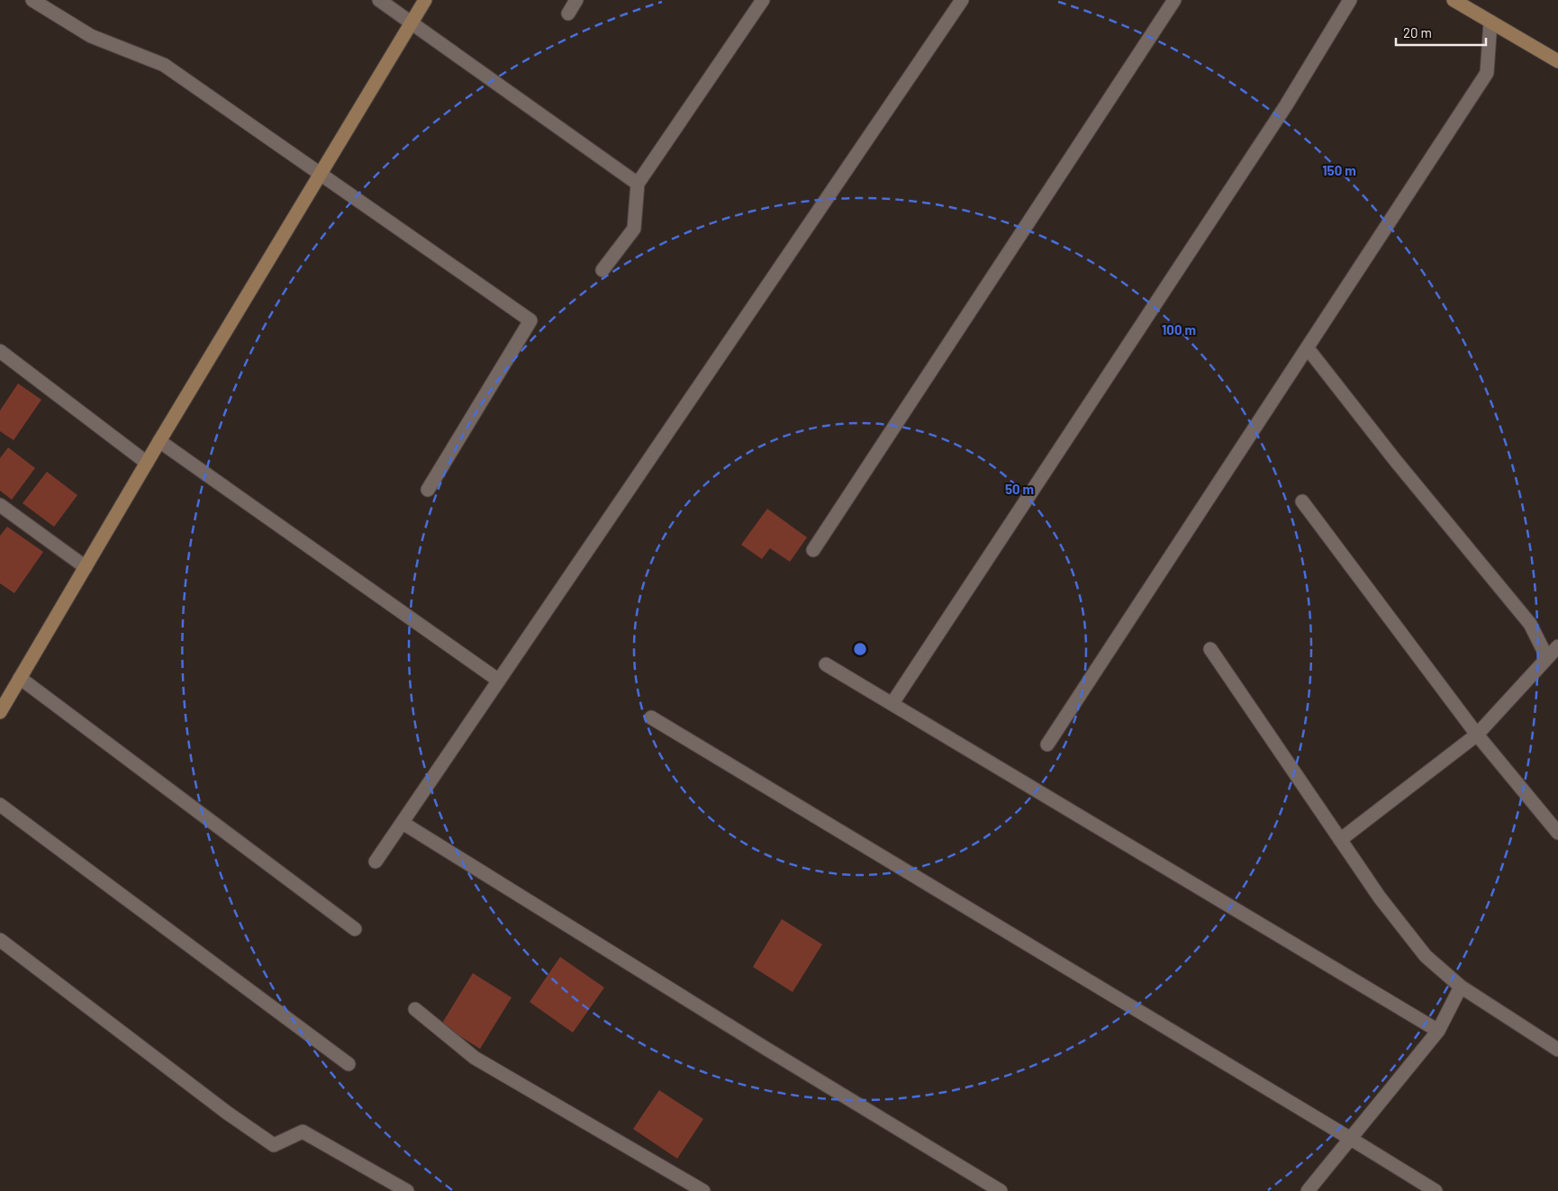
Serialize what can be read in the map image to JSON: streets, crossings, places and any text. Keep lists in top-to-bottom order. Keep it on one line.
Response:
{"scale_bar":"20 m","rings":["150 m","100 m","50 m"]}
